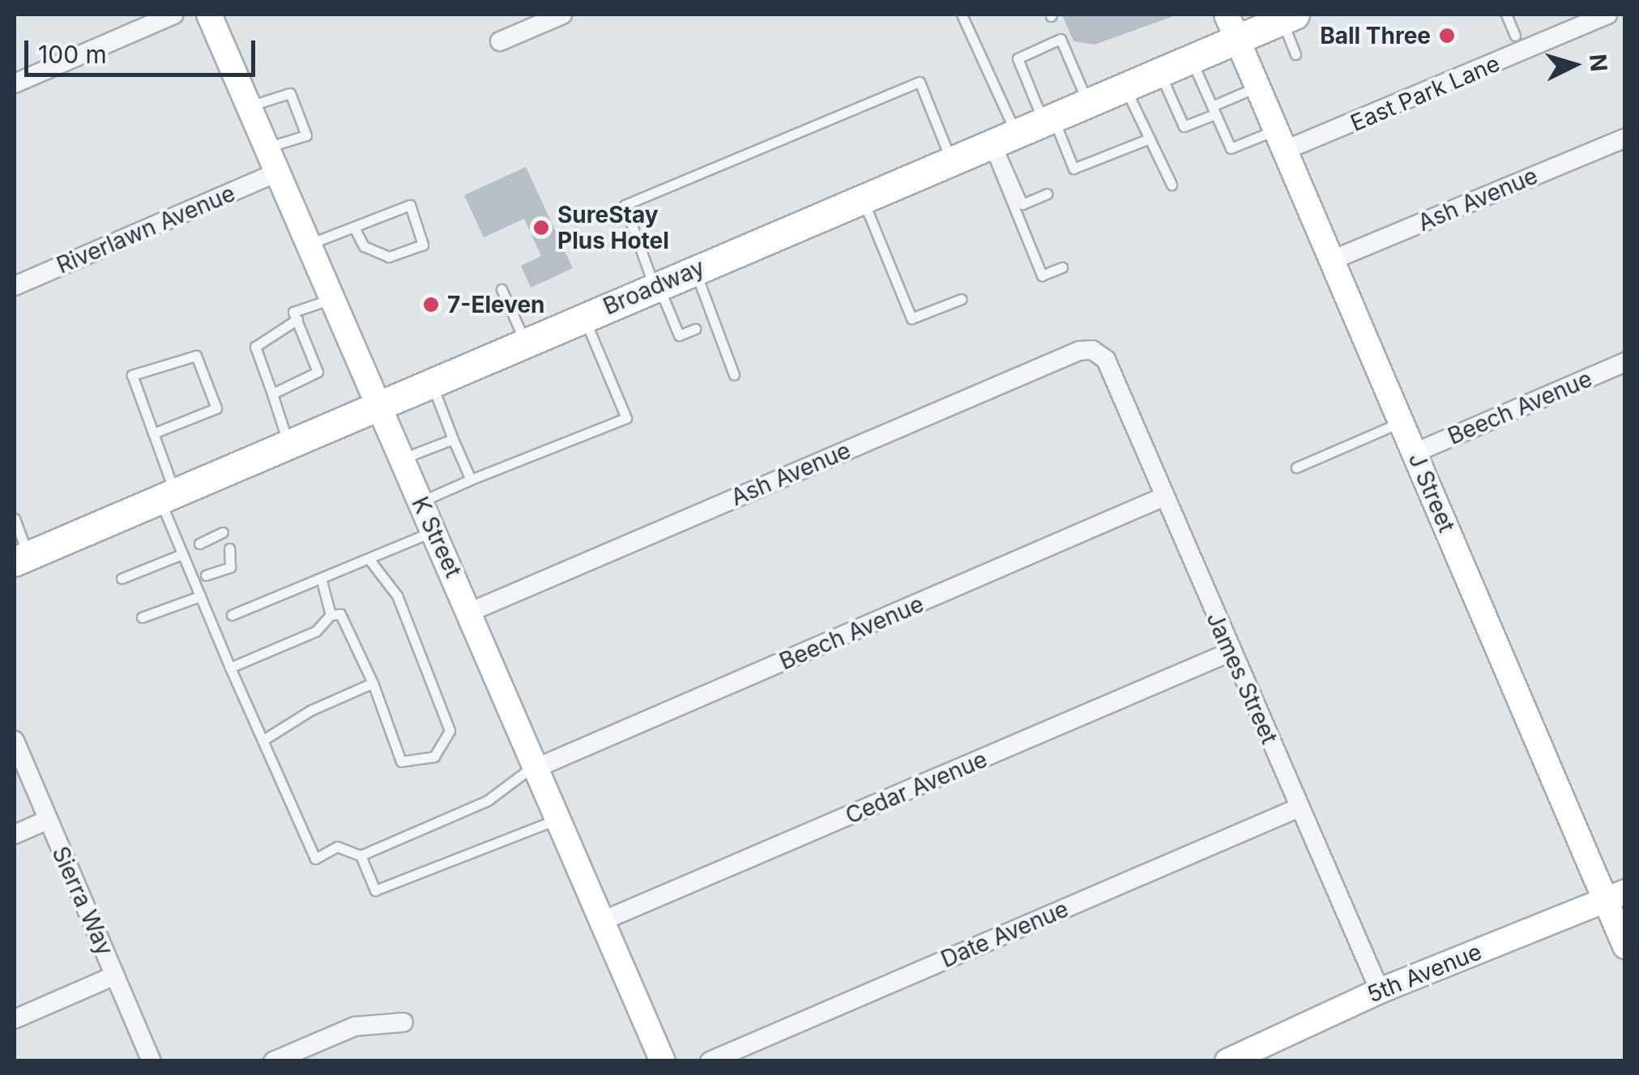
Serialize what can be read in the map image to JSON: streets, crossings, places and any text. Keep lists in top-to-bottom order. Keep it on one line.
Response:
{"streets":{"main road":["Broadway"],"street":["East Park Lane","Ash Avenue","Riverlawn Avenue","Beech Avenue","J Street","K Street","James Street","Cedar Avenue","Sierra Way","Date Avenue","5th Avenue"]},"crossings":[["East Park Lane","J Street"],["Ash Avenue","J Street"],["Ash Avenue","K Street"],["Ash Avenue","James Street"],["Riverlawn Avenue","K Street"],["Broadway","J Street"],["Broadway","K Street"],["Beech Avenue","J Street"],["Beech Avenue","K Street"],["Beech Avenue","James Street"],["J Street","5th Avenue"],["K Street","Cedar Avenue"],["James Street","Cedar Avenue"],["James Street","Date Avenue"],["James Street","5th Avenue"]],"places":["Ball Three","SureStay Plus Hotel","7-Eleven"],"scale_bar":"100 m","north":"right"}
